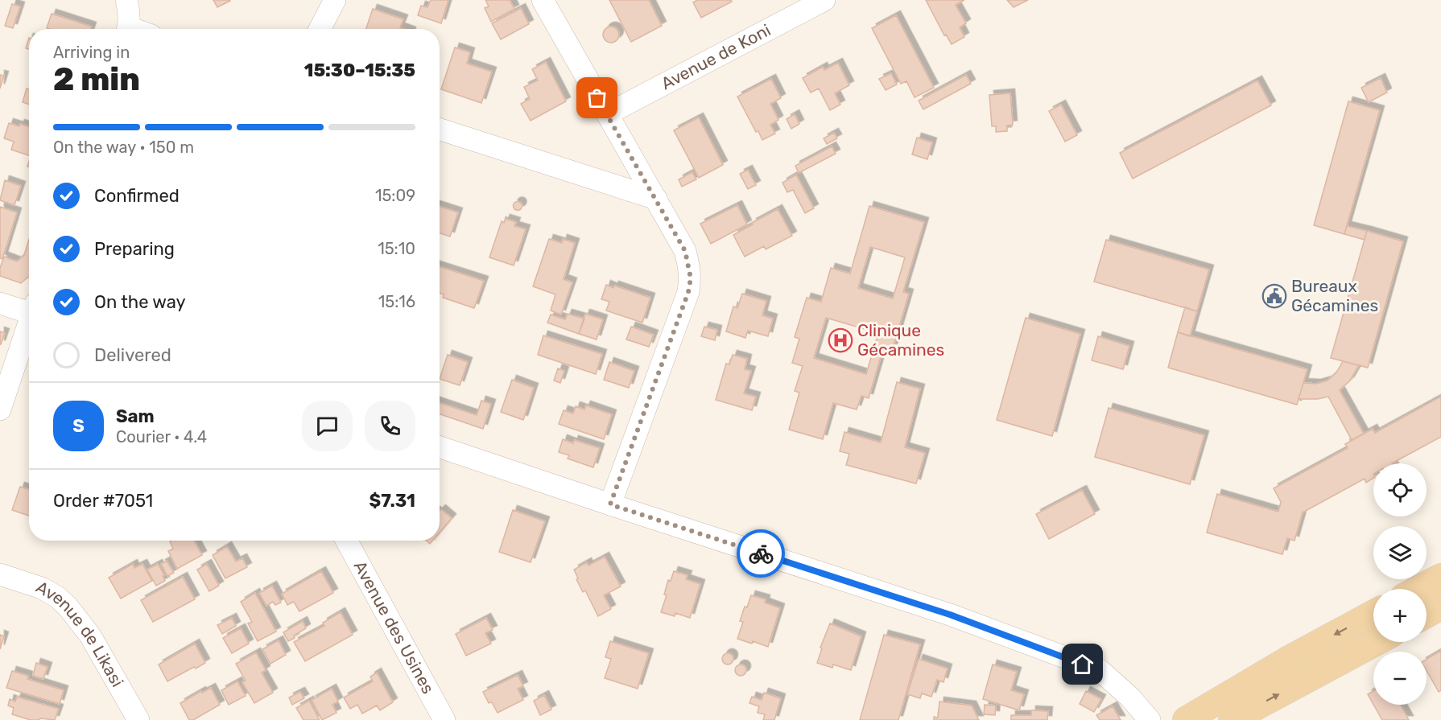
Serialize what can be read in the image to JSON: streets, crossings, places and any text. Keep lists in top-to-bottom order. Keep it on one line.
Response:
{"streets":{"street":["Avenue de Koni","Avenue des Usines","Avenue de Likasi"]},"places":{"public building":["Bureaux Gécamines"],"hospital":["Clinique Gécamines"]},"page":{"heading":["2 min","Arriving in","15:30–15:35"],"panel":["Sam","Courier · 4.4","Order #7051","$7.31"],"bar":"On the way · 150 m","list":[["Confirmed","15:09"],["Preparing","15:10"],["On the way","15:16"],"Delivered"],"round":"S","map_buttons":["+","−"]}}
